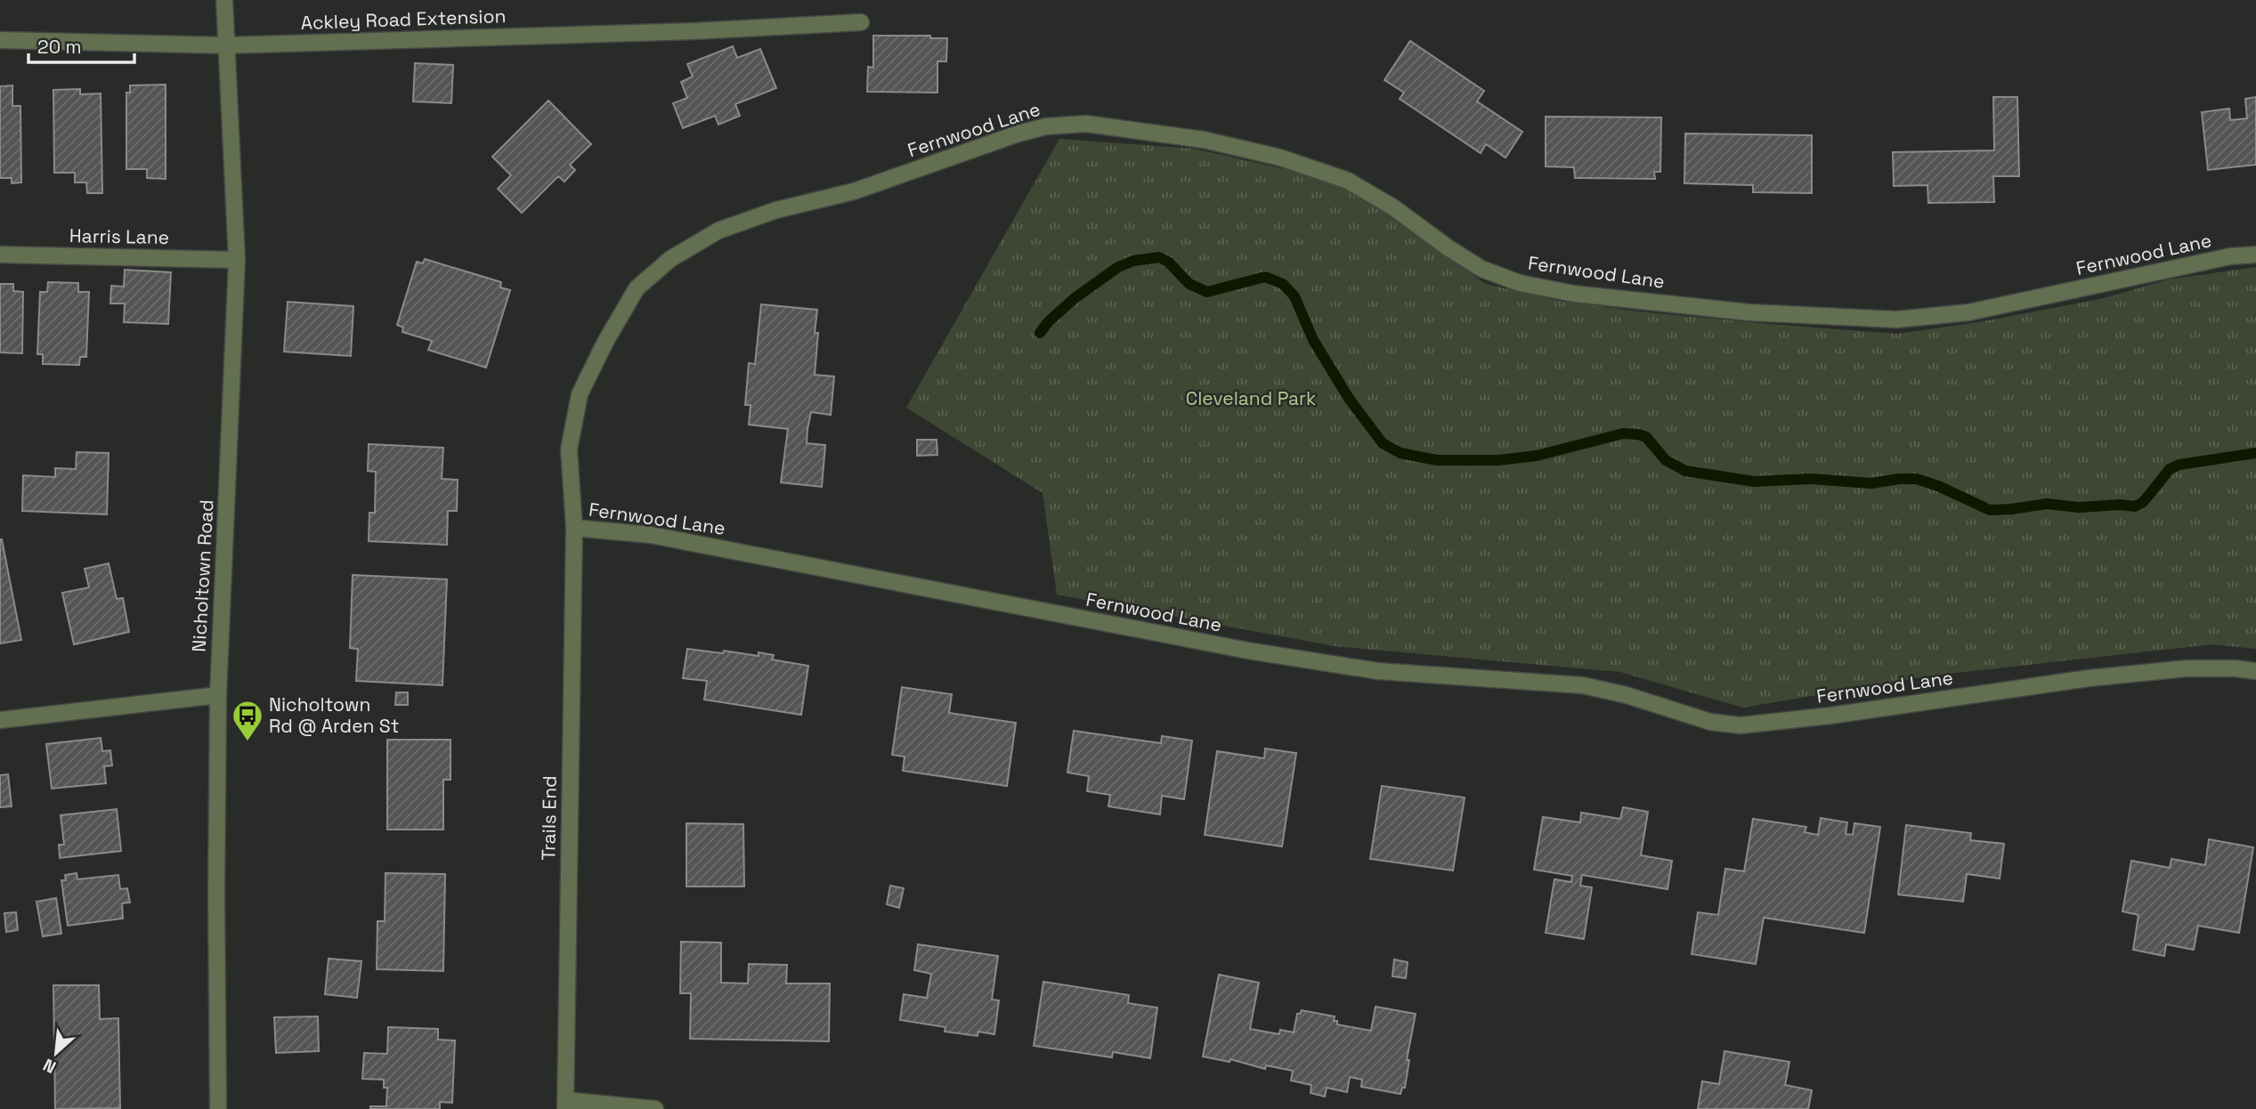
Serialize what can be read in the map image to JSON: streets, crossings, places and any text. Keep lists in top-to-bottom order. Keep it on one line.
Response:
{"streets":{"street":["Ackley Road Extension","Fernwood Lane","Harris Lane","Nicholtown Road","Trails End"]},"crossings":[["Ackley Road Extension","Nicholtown Road"],["Fernwood Lane","Trails End"],["Harris Lane","Nicholtown Road"]],"parks":["Cleveland Park"],"places":{"bus stop":["Nicholtown Rd @ Arden St"]},"scale_bar":"20 m","north":"bottom left"}
